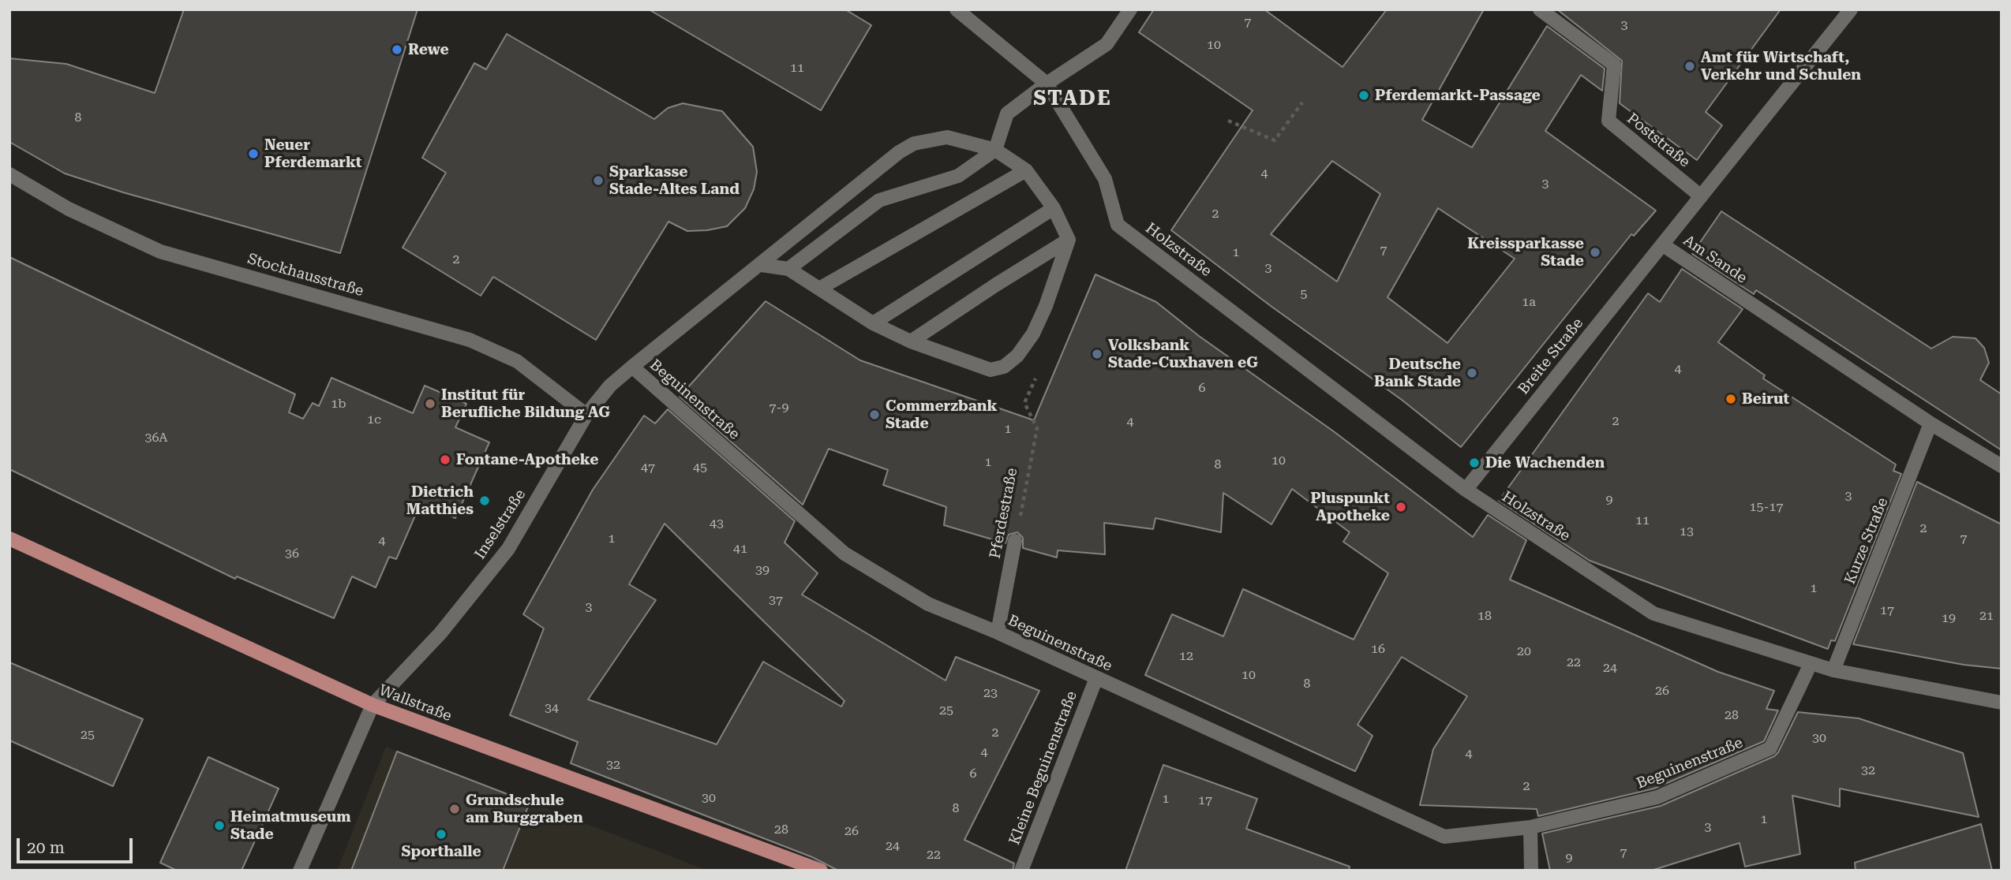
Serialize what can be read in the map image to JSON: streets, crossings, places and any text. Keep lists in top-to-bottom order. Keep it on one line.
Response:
{"streets":{"main road":["Wallstraße"],"street":["Poststraße","Holzstraße","Am Sande","Stockhausstraße","Breite Straße","Beguinenstraße","Pferdestraße","Inselstraße","Kurze Straße","Kleine Beguinenstraße"]},"crossings":[["Poststraße","Am Sande"],["Holzstraße","Breite Straße"],["Holzstraße","Beguinenstraße"],["Holzstraße","Kurze Straße"],["Am Sande","Breite Straße"],["Am Sande","Kurze Straße"],["Stockhausstraße","Inselstraße"],["Beguinenstraße","Pferdestraße"],["Beguinenstraße","Inselstraße"],["Beguinenstraße","Kleine Beguinenstraße"],["Inselstraße","Wallstraße"]],"districts":["STADE"],"places":["Rewe","Amt für Wirtschaft, Verkehr und Schulen","Pferdemarkt-Passage","Neuer Pferdemarkt","Sparkasse Stade-Altes Land","Kreissparkasse Stade","Volksbank Stade-Cuxhaven eG","Deutsche Bank Stade","Beirut","Institut für Berufliche Bildung AG","Commerzbank Stade","Fontane-Apotheke","Die Wachenden","Dietrich Matthies","Pluspunkt Apotheke","Grundschule am Burggraben","Heimatmuseum Stade","Sporthalle"],"house_numbers":["7","3","10","11","8","4","3","2","7","1","2","3","5","1a","4","6","1b","7-9","1c","2","4","1","36A","10","1","8","47","45","3","9","15-17","11","43","2","13","1","7","4","41","36","39","1","37","3","17","18","21","19","16","20","12","22","24","10","8","26","23","34","25","28","2","25","30","4","4","32","32","6","2","30","1","17","8","1","3","28","26","24","7","22","9"],"scale_bar":"20 m"}
